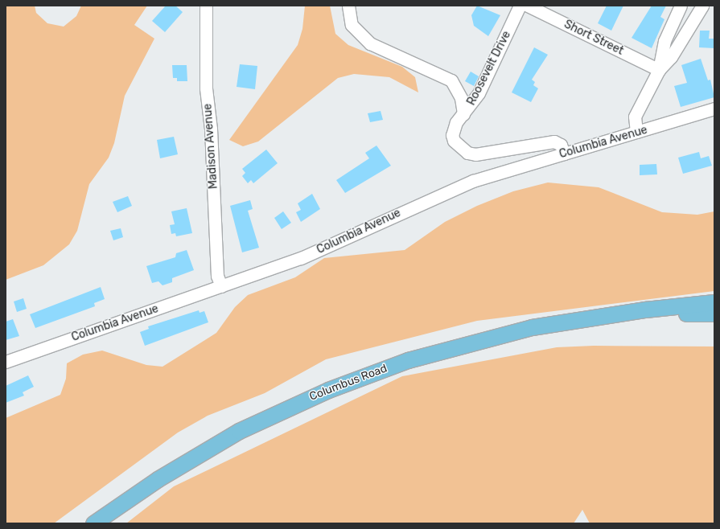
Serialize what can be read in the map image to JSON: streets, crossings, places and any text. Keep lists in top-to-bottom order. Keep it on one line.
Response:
{"streets":{"main road":["Columbus Road"],"street":["Short Street","Roosevelt Drive","Columbia Avenue","Madison Avenue"]},"crossings":[["Roosevelt Drive","Columbia Avenue"],["Columbia Avenue","Madison Avenue"]]}
